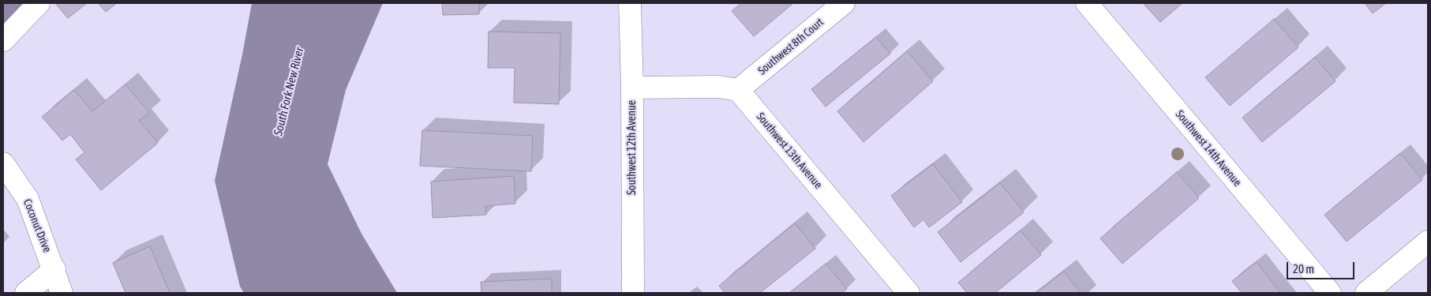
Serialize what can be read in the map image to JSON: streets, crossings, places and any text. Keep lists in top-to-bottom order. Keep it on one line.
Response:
{"streets":{"street":["Southwest 8th Court","Southwest 12th Avenue","Southwest 14th Avenue","Southwest 13th Avenue","Coconut Drive"]},"crossings":[["Southwest 8th Court","Southwest 13th Avenue"]],"water":["South Fork New River"],"scale_bar":"20 m"}
